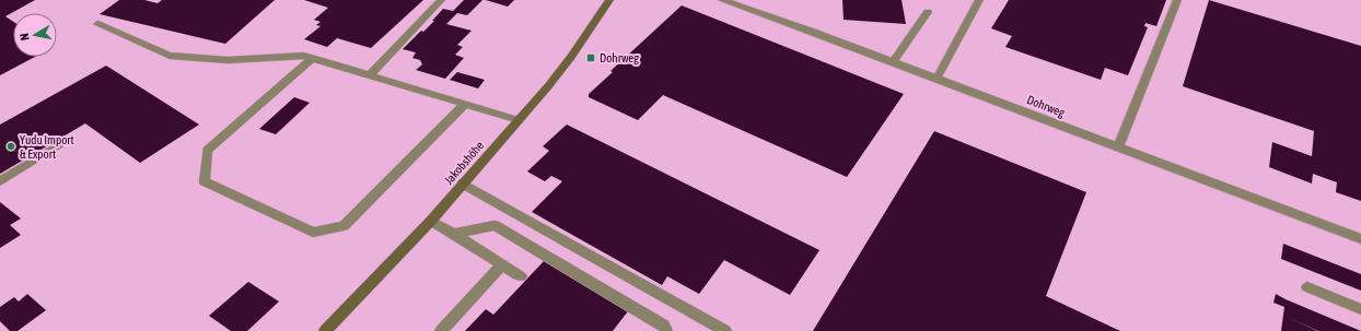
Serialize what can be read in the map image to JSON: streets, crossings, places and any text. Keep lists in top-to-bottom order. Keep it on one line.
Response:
{"streets":{"street":["Dohrweg","Jakobshöhe"]},"places":{"transit":["Dohrweg"],"other":["Yudu Import & Export"]},"north":"left"}
